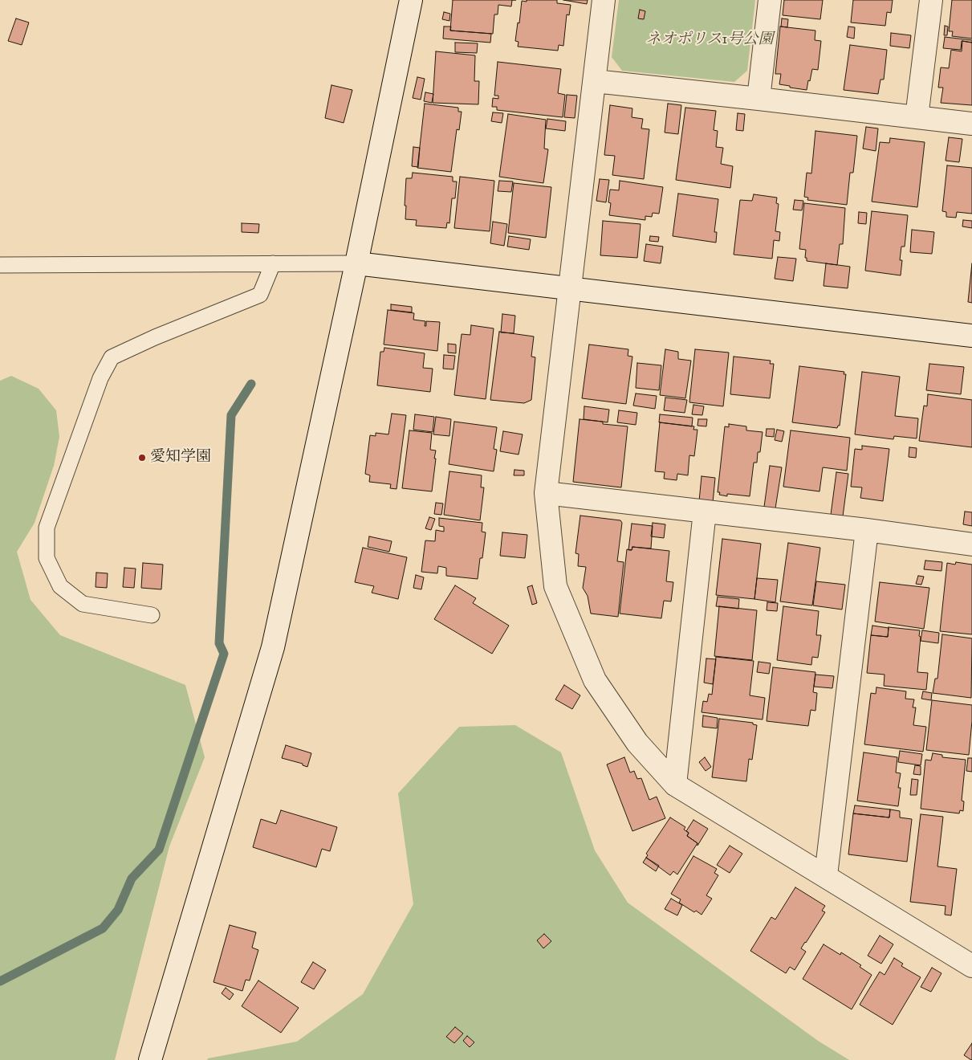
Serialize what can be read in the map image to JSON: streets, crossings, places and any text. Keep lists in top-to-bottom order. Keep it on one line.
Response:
{"parks":["ネオポリス1号公園"],"places":["愛知学園"]}
